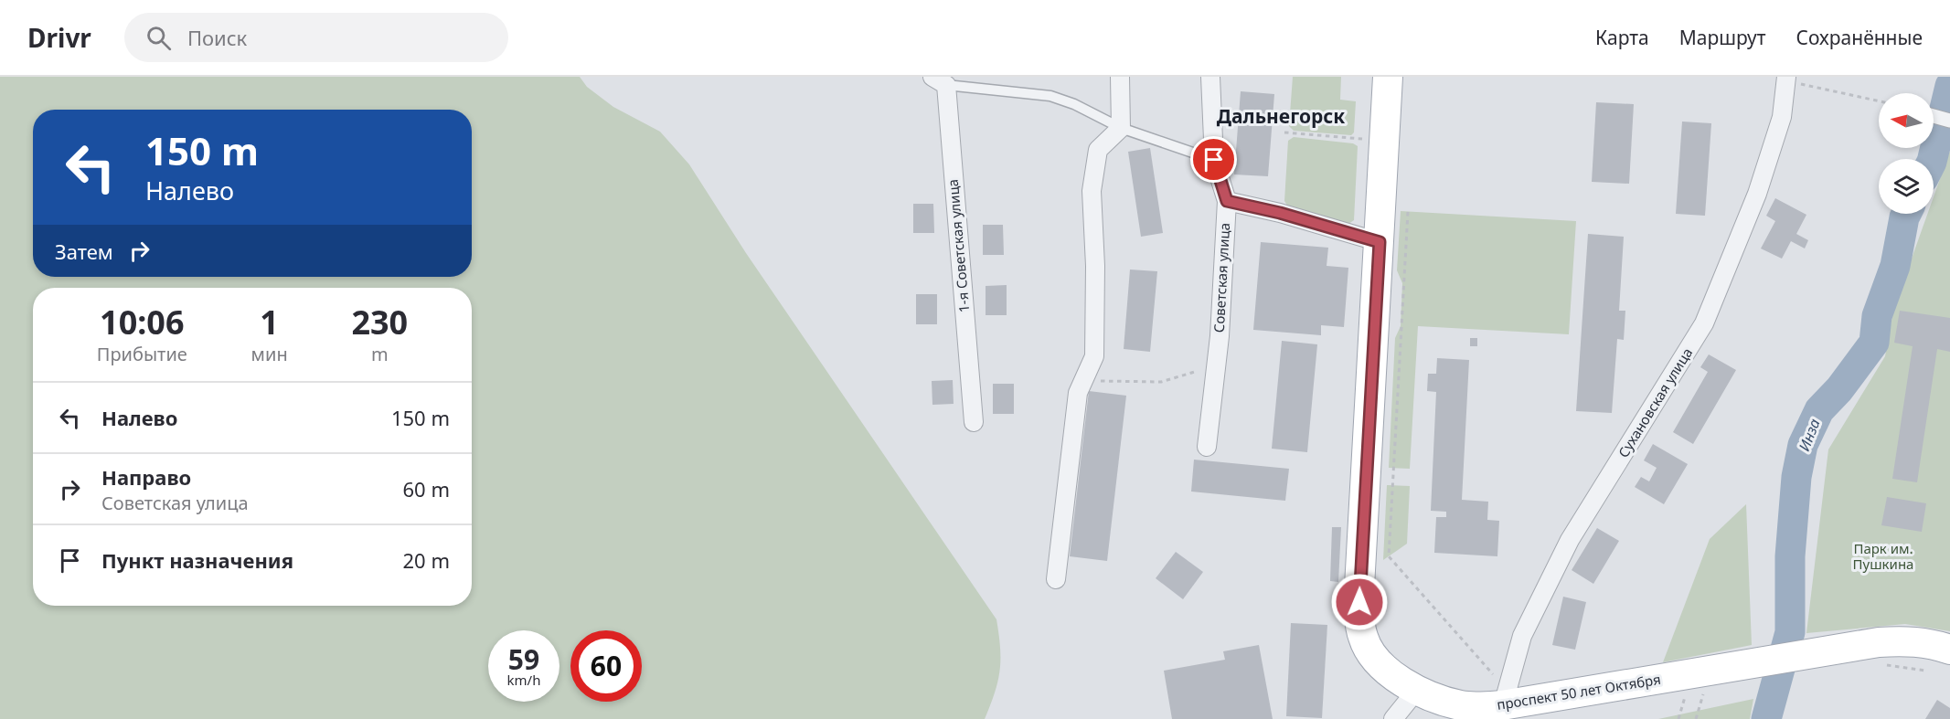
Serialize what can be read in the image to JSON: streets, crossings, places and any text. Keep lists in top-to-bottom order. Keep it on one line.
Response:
{"streets":{"main road":["проспект 50 лет Октября"],"street":["1-я Советская улица","Советская улица","Сухановская улица"]},"crossings":[["Сухановская улица","проспект 50 лет Октября"]],"districts":["Дальнегорск"],"water":["Инза"],"parks":["Парк им. Пушкина"],"north":"left","page":{"header":"Drivr","search":"Поиск","nav":["Карта","Маршрут","Сохранённые"],"turn":["150 m","Налево"],"then":"Затем","eta":["10:06","Прибытие","1","мин","230","m"],"list":[{"name":"Налево","value":"150 m"},{"name":"Направо","note":"Советская улица","value":"60 m"},{"name":"Пункт назначения","value":"20 m"}],"speed":"59 km/h","limit":"60"}}
